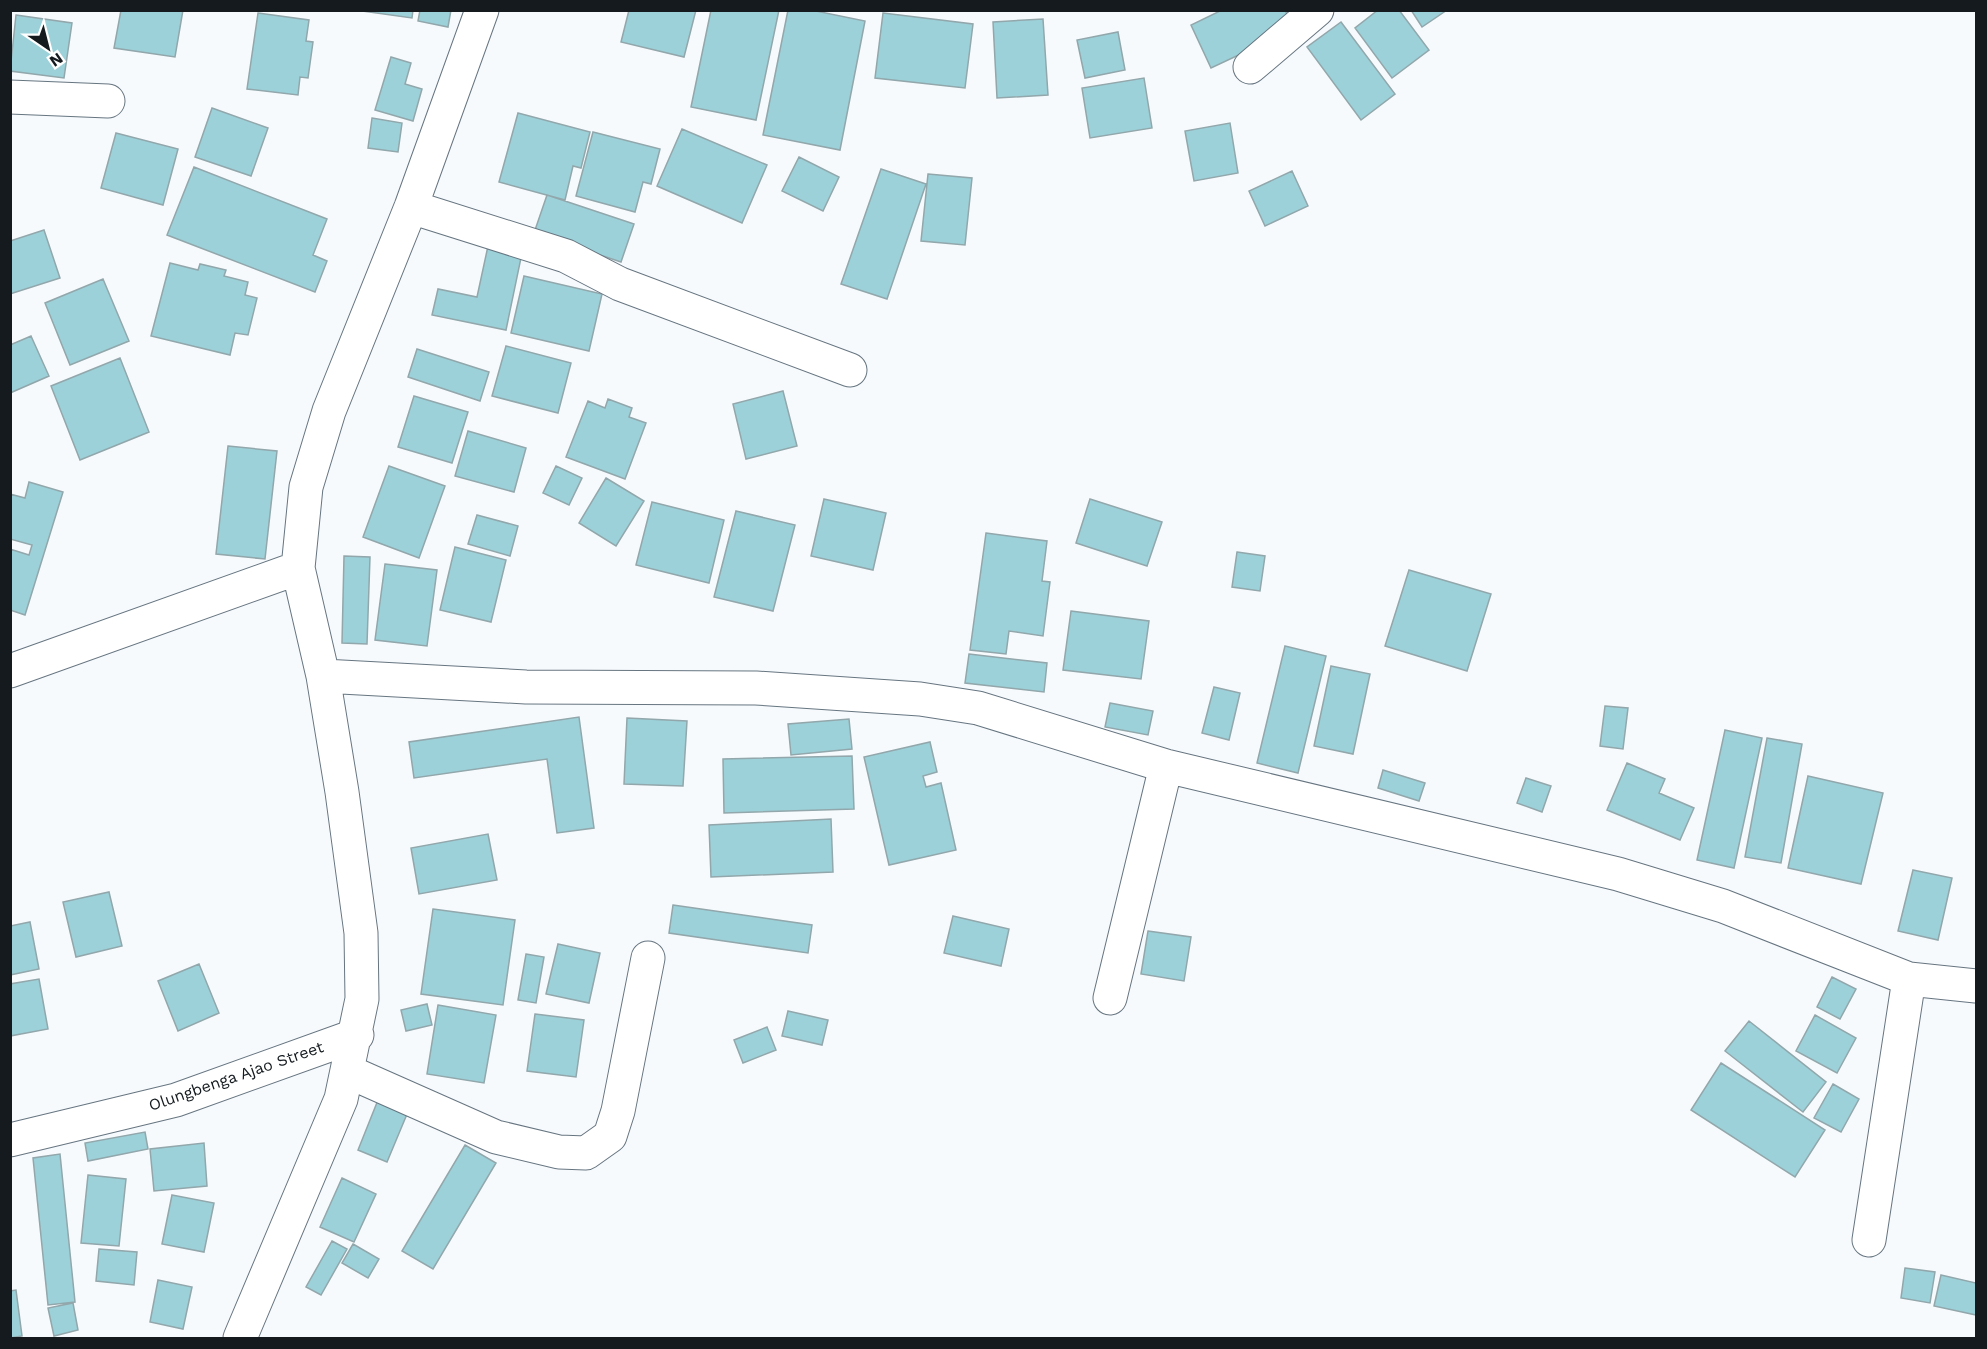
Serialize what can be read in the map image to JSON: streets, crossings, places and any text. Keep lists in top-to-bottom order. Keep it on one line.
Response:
{"streets":{"street":["Olungbenga Ajao Street"]},"north":"bottom right"}
